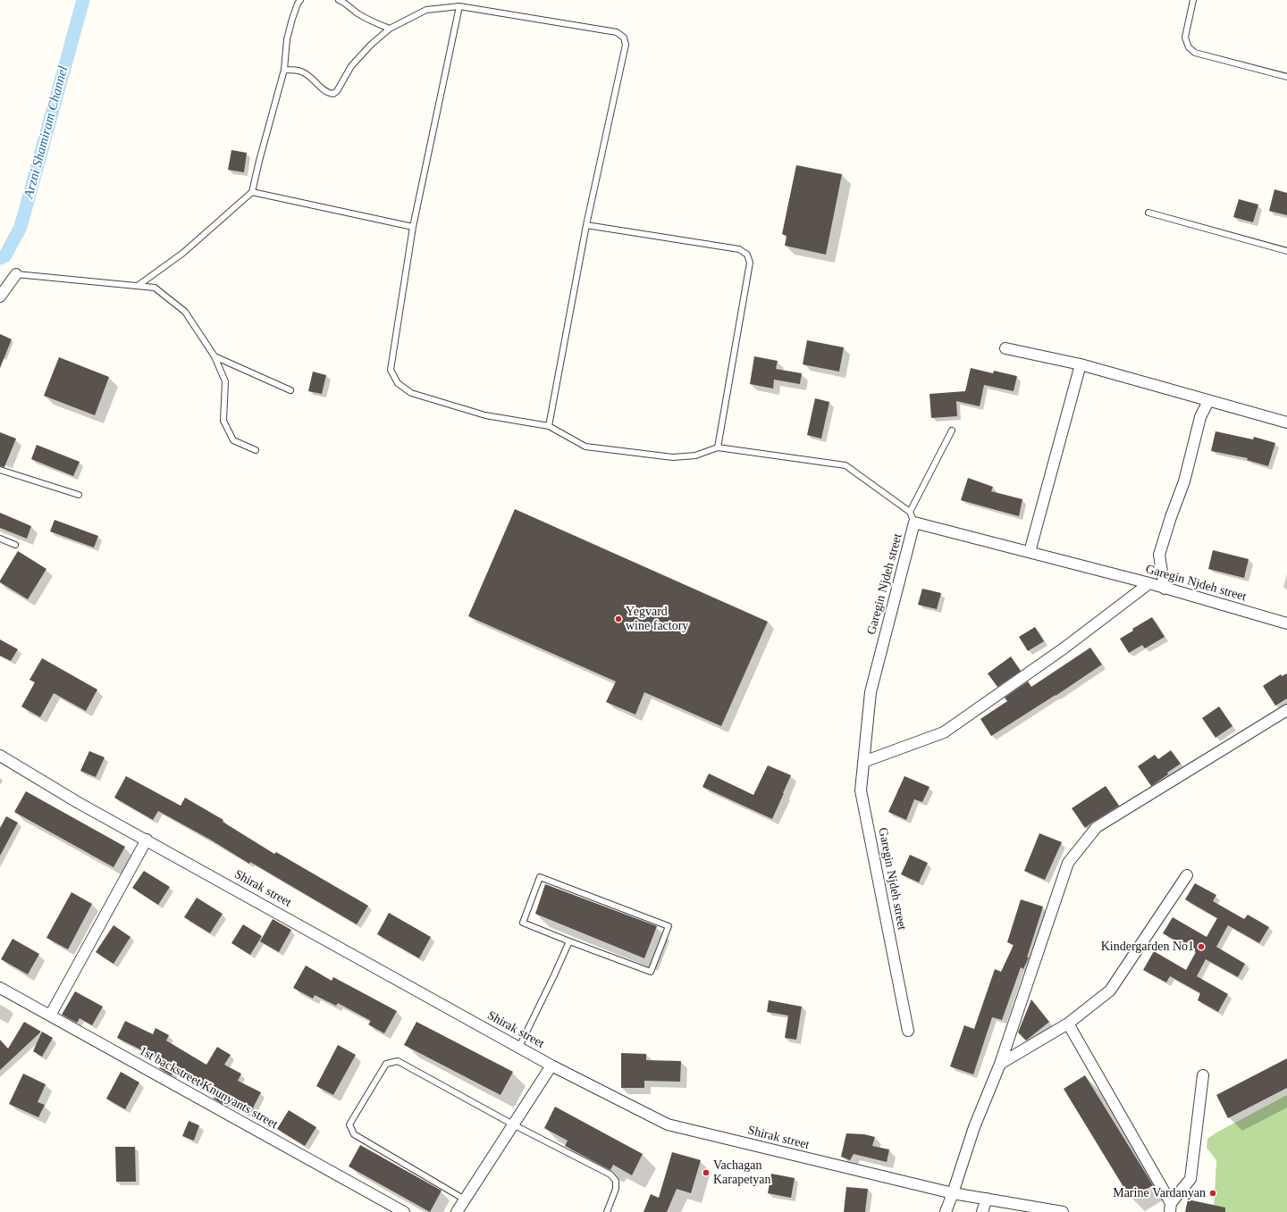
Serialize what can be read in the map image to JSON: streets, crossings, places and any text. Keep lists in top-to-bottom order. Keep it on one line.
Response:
{"streets":{"street":["Garegin Njdeh street","Shirak street","1st backstreet Knunyants street"]},"water":["Arzni Shamiram Channel"],"places":["Yegvard wine factory","Kindergarden No1","Vachagan Karapetyan","Marine Vardanyan"]}
